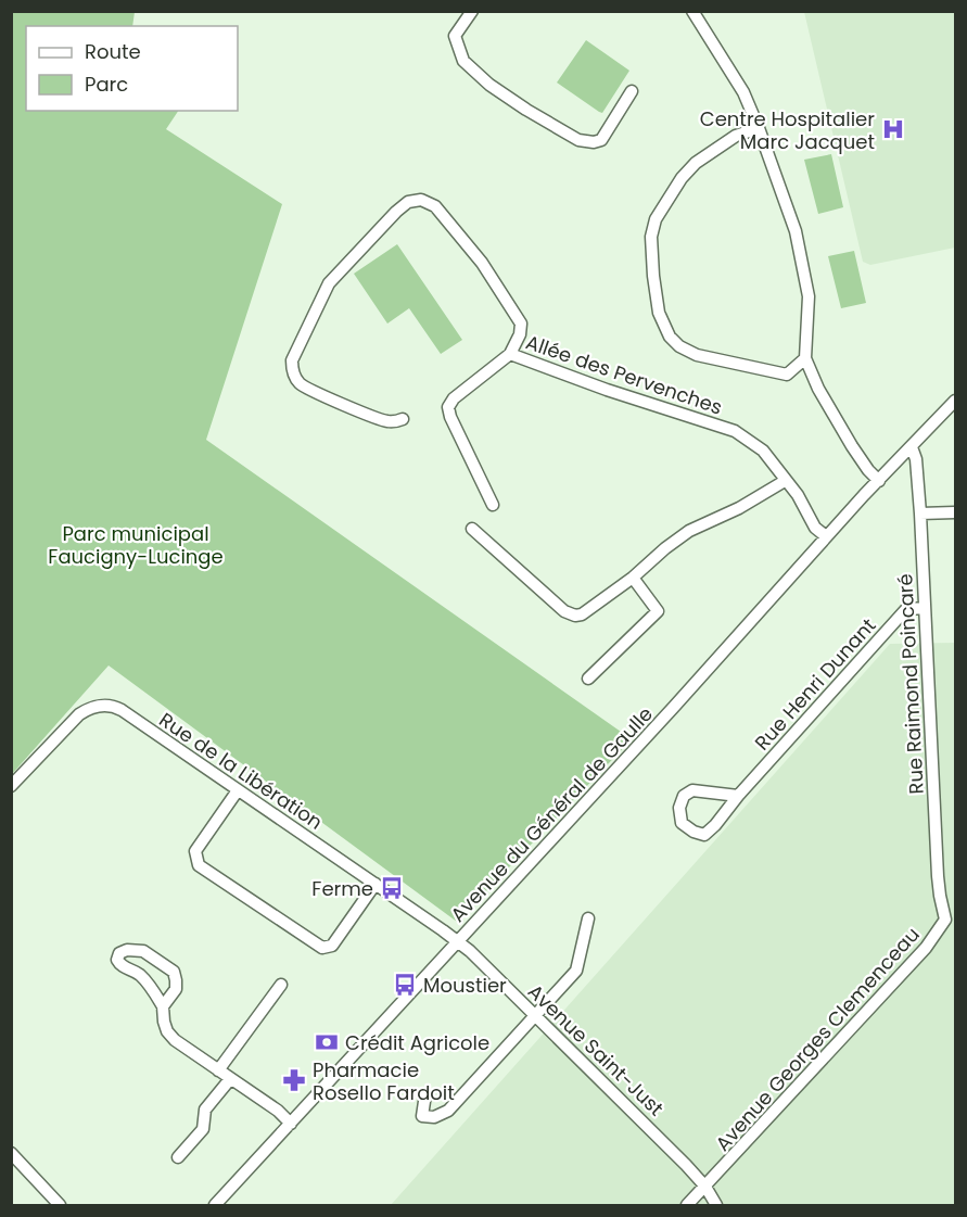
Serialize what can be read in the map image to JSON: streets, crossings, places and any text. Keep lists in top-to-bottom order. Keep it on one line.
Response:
{"streets":{"street":["Allée des Pervenches","Rue Henri Dunant","Rue Raimond Poincaré","Rue de la Libération","Avenue du Général de Gaulle","Avenue Georges Clemenceau","Avenue Saint-Just"]},"crossings":[["Allée des Pervenches","Avenue du Général de Gaulle"],["Rue Henri Dunant","Rue Raimond Poincaré"],["Rue Raimond Poincaré","Avenue du Général de Gaulle"],["Rue Raimond Poincaré","Avenue Georges Clemenceau"],["Rue de la Libération","Avenue du Général de Gaulle"],["Rue de la Libération","Avenue Saint-Just"],["Avenue du Général de Gaulle","Avenue Saint-Just"],["Avenue Georges Clemenceau","Avenue Saint-Just"]],"parks":["Parc municipal Faucigny-Lucinge"],"places":{"hospital":["Centre Hospitalier Marc Jacquet"],"bus stop":["Ferme","Moustier"],"bank":["Crédit Agricole"],"pharmacy":["Pharmacie Rosello Fardoit"]},"legend":["Route","Parc"]}
